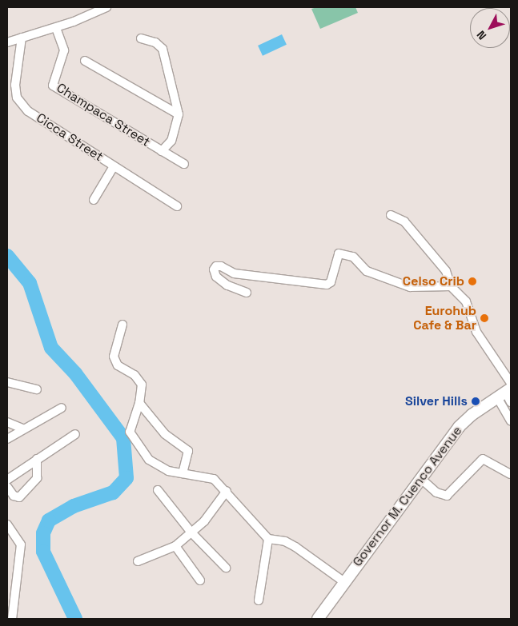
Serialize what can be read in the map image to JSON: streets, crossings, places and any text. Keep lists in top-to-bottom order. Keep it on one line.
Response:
{"streets":{"main road":["Governor M. Cuenco Avenue"],"street":["Champaca Street","Cicca Street"]},"places":["Celso Crib","Eurohub Cafe & Bar","Silver Hills"],"north":"bottom left"}
